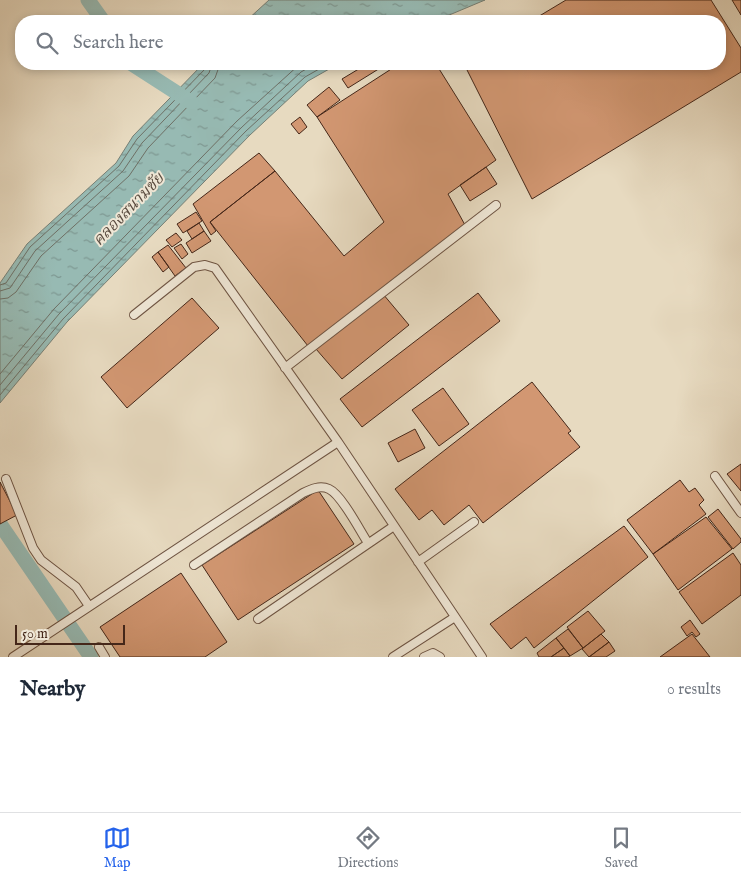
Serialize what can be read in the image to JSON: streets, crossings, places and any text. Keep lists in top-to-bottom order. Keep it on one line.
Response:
{"water":["คลองสนามชัย"],"scale_bar":"50 m","page":{"search":"Search here","scale":"50 m","heading":["Nearby","0 results"],"nav":["Map","Directions","Saved"]}}
